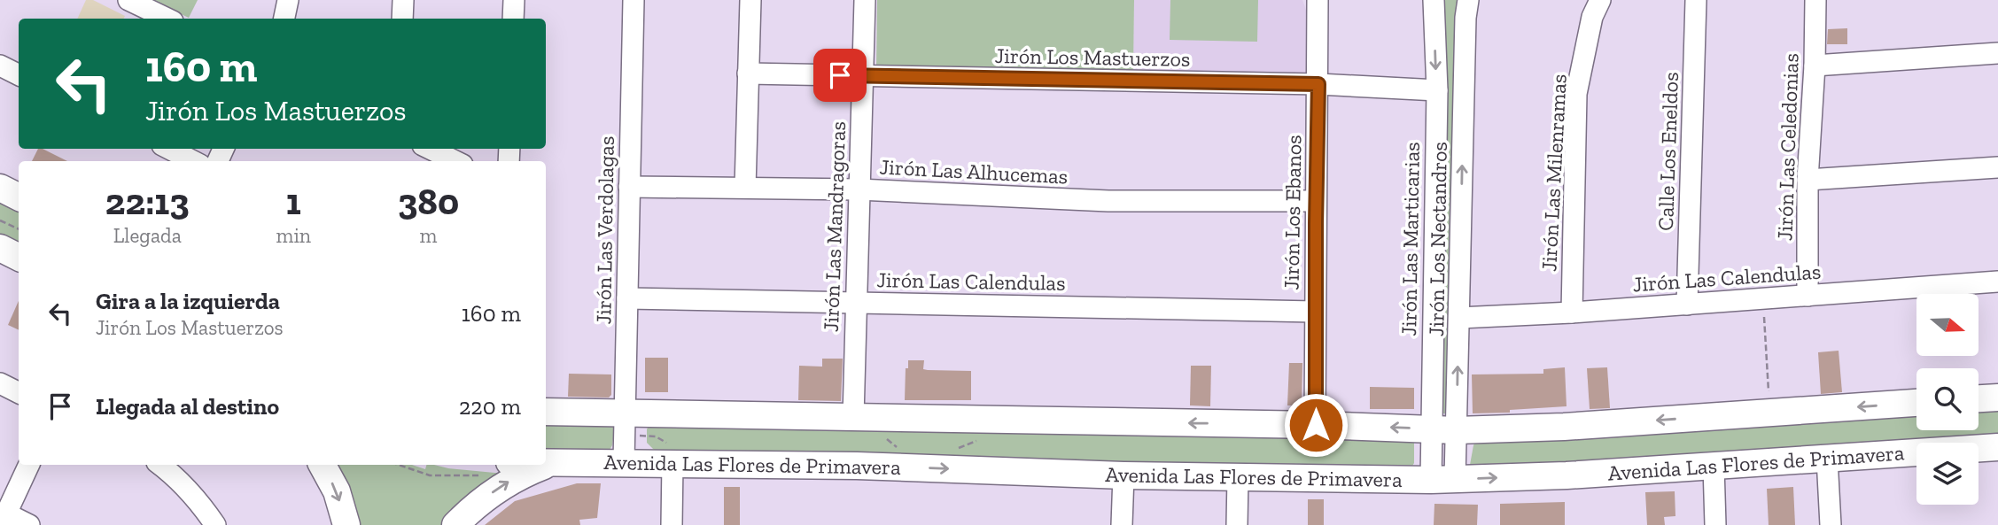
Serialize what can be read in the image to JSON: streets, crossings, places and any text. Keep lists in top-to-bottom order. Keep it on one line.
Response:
{"streets":{"main road":["Avenida Las Flores de Primavera"],"street":["Jirón Los Mastuerzos","Jirón Las Celedonias","Calle Los Eneldos","Jirón Las Alhucemas","Jirón Las Milenramas","Jirón Los Ebanos","Jirón Las Mandragoras","Jirón Las Verdolagas","Jirón Las Marticarias","Jirón Los Nectandros","Jirón Las Calendulas"]},"crossings":[["Jirón Los Mastuerzos","Jirón Los Ebanos"],["Jirón Los Mastuerzos","Jirón Las Mandragoras"],["Jirón Los Mastuerzos","Jirón Las Marticarias"],["Jirón Las Celedonias","Jirón Las Calendulas"],["Calle Los Eneldos","Jirón Las Calendulas"],["Jirón Las Alhucemas","Jirón Los Ebanos"],["Jirón Las Alhucemas","Jirón Las Mandragoras"],["Jirón Las Alhucemas","Jirón Las Verdolagas"],["Jirón Las Milenramas","Jirón Las Calendulas"],["Jirón Los Ebanos","Jirón Las Calendulas"],["Jirón Las Mandragoras","Jirón Las Calendulas"],["Jirón Las Verdolagas","Jirón Las Calendulas"],["Jirón Las Verdolagas","Avenida Las Flores de Primavera"],["Jirón Las Marticarias","Jirón Los Nectandros"],["Jirón Las Marticarias","Avenida Las Flores de Primavera"],["Jirón Los Nectandros","Jirón Las Calendulas"],["Jirón Los Nectandros","Avenida Las Flores de Primavera"]],"one_way":["Jirón Los Nectandros"],"north":"right","page":{"turn":["160 m","Jirón Los Mastuerzos"],"eta":["22:13","Llegada","1","min","380","m"],"list":[{"name":"Gira a la izquierda","note":"Jirón Los Mastuerzos","value":"160 m"},{"name":"Llegada al destino","value":"220 m"}]}}
